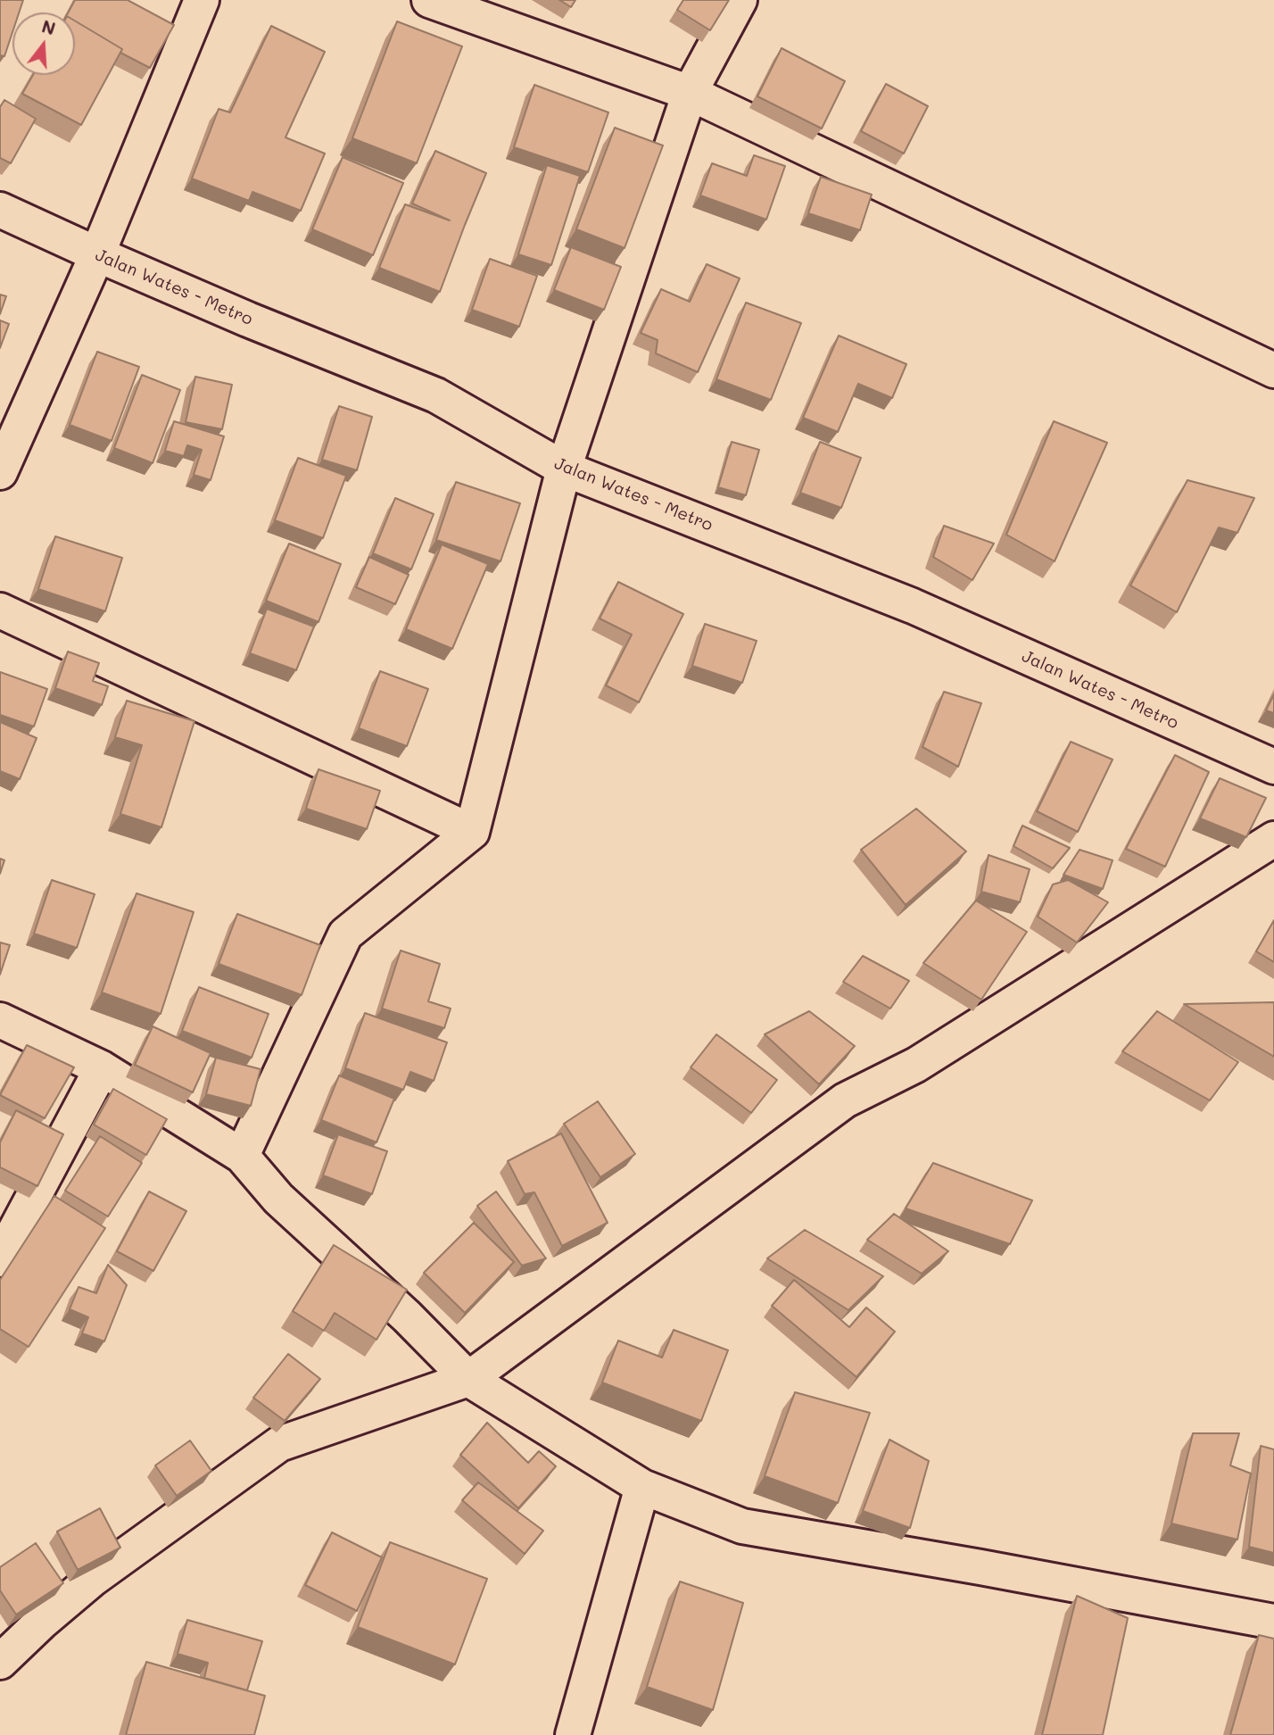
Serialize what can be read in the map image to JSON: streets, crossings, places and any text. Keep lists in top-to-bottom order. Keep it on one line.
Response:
{"streets":{"street":["Jalan Wates - Metro"]},"north":"top"}
